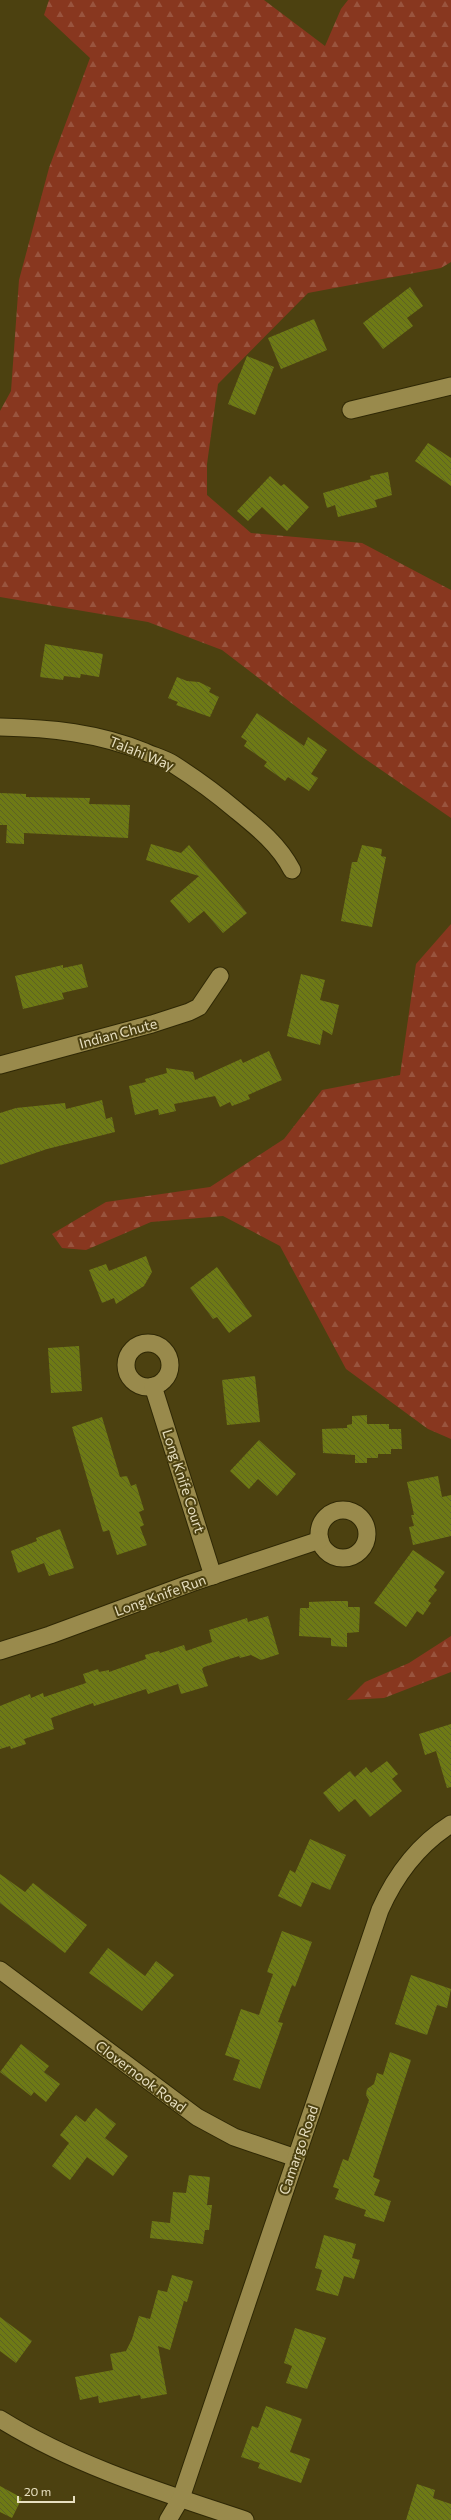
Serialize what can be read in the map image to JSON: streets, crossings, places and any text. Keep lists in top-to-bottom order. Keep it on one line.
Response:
{"streets":{"street":["Talahi Way","Indian Chute","Long Knife Court","Long Knife Run","Clovernook Road","Camargo Road"]},"crossings":[["Long Knife Court","Long Knife Run"],["Clovernook Road","Camargo Road"]],"scale_bar":"20 m"}
